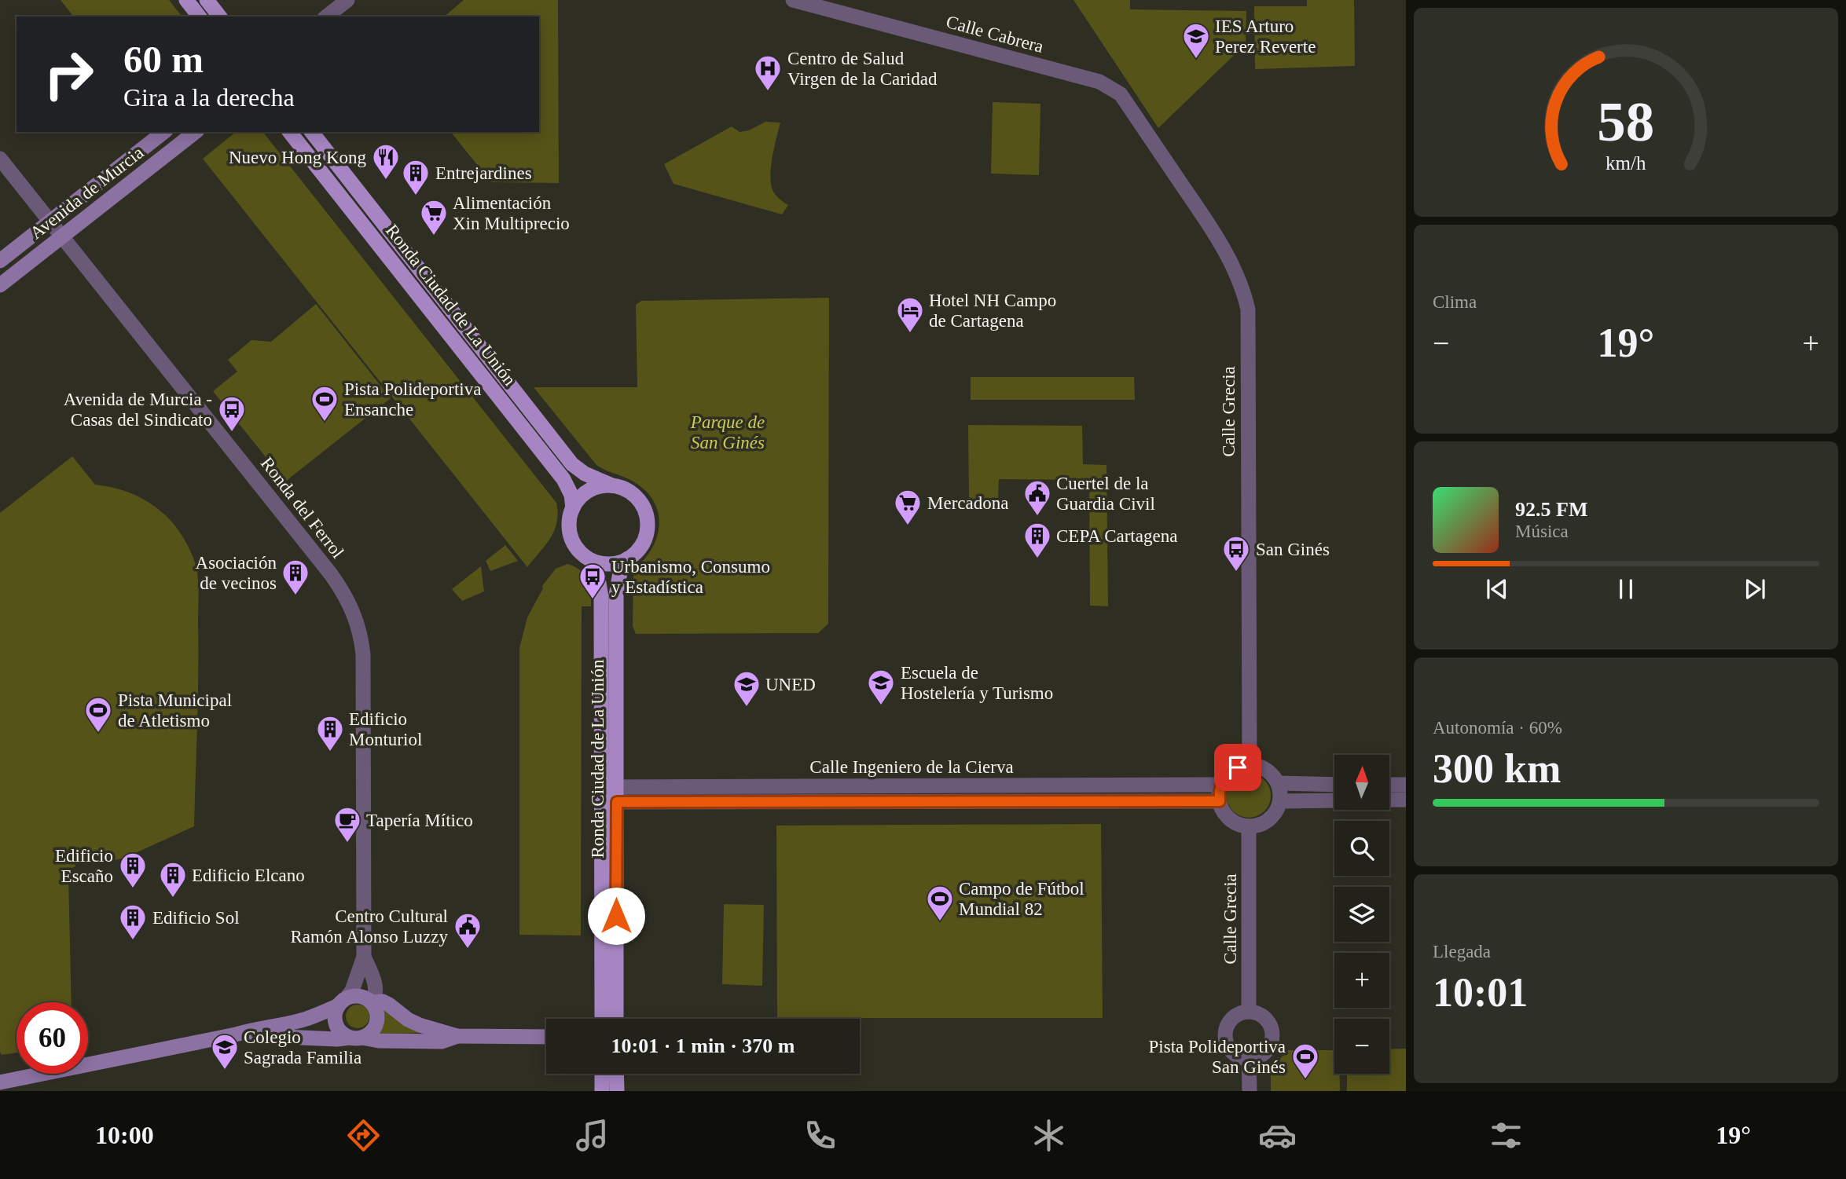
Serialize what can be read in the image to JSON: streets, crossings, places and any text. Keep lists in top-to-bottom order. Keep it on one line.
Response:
{"streets":{"main road":["Avenida de Murcia","Ronda Ciudad de La Unión"],"street":["Calle Cabrera","Calle Grecia","Ronda del Ferrol","Calle Ingeniero de la Cierva"]},"crossings":[["Calle Cabrera","Calle Grecia"],["Avenida de Murcia","Ronda del Ferrol"],["Ronda Ciudad de La Unión","Calle Ingeniero de la Cierva"],["Calle Grecia","Calle Ingeniero de la Cierva"]],"parks":["Parque de San Ginés"],"places":{"school or university":["IES Arturo Perez Reverte","Escuela de Hostelería y Turismo","UNED","Colegio Sagrada Familia"],"hospital":["Centro de Salud Virgen de la Caridad"],"restaurant":["Nuevo Hong Kong"],"building":["Entrejardines","CEPA Cartagena","Asociación de vecinos","Edificio Monturiol","Edificio Escaño","Edificio Elcano","Edificio Sol"],"supermarket":["Alimentación Xin Multiprecio","Mercadona"],"hotel":["Hotel NH Campo de Cartagena"],"sports":["Pista Polideportiva Ensanche","Pista Municipal de Atletismo","Campo de Fútbol Mundial 82","Pista Polideportiva San Ginés"],"bus stop":["Avenida de Murcia - Casas del Sindicato","San Ginés","Urbanismo, Consumo y Estadística"],"public building":["Cuertel de la Guardia Civil","Centro Cultural Ramón Alonso Luzzy"],"cafe":["Tapería Mítico"]},"north":"top","page":{"turn":["60 m","Gira a la derecha"],"tile":["Clima",["Autonomía · 60%","300 km"],["Llegada","10:01"]],"heat":["−","19°","+"],"song":["92.5 FM","Música"],"map_buttons":["+","−"],"limit":"60","trip":"10:01 · 1 min · 370 m","tabs":["10:00","19°"],"gauge":["58","km/h"]}}
